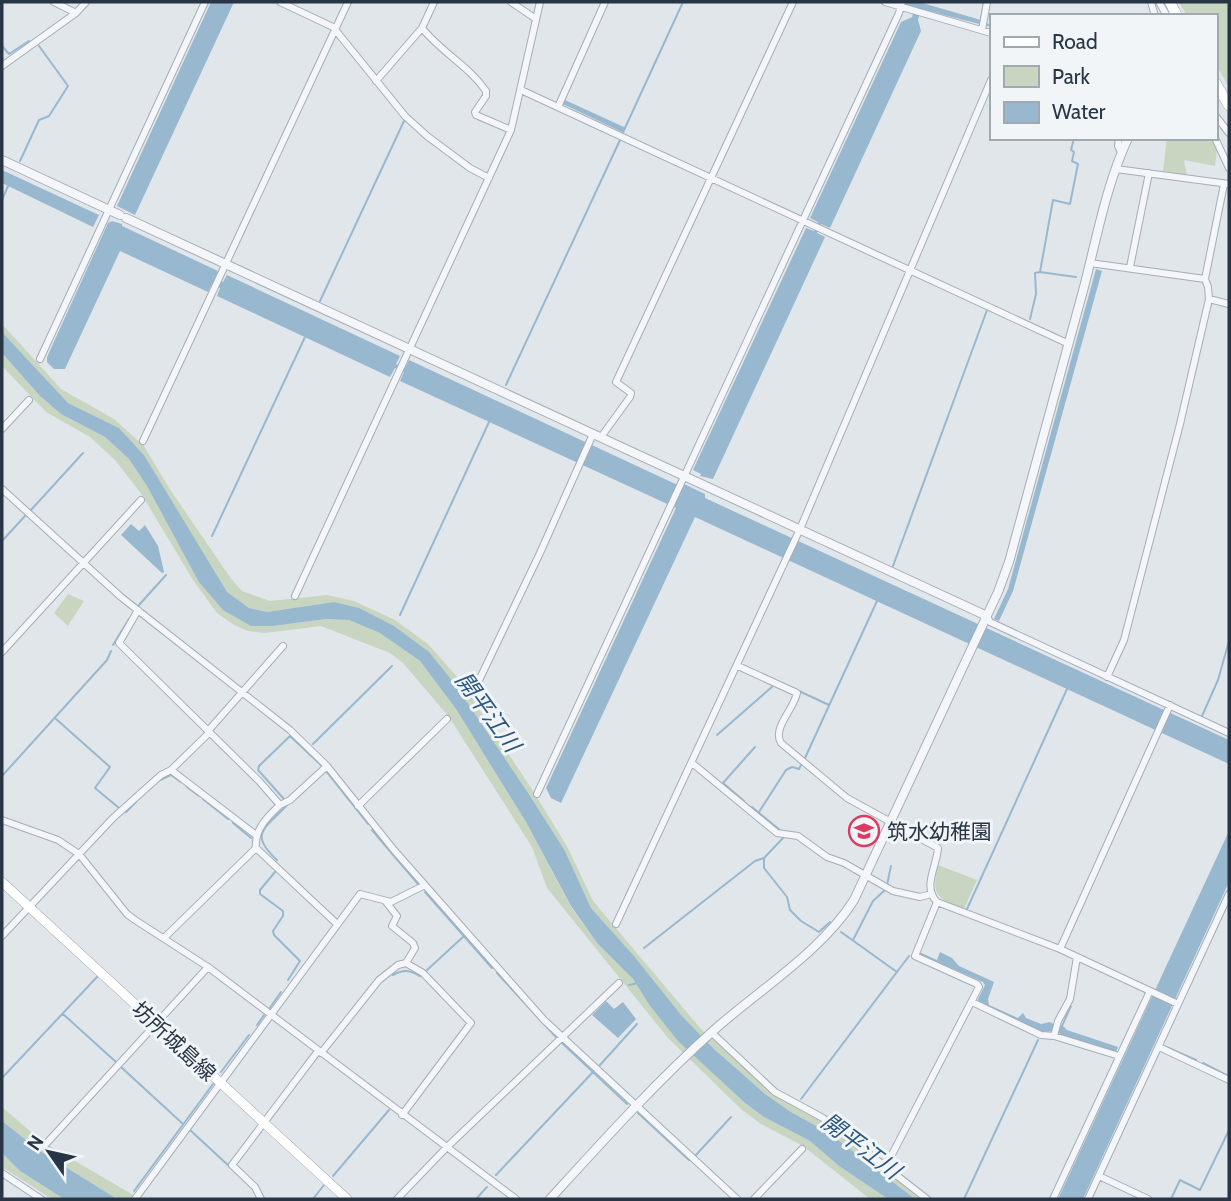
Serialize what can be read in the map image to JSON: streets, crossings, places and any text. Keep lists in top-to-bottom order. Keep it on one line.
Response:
{"streets":{"main road":["坊所城島線"]},"water":["開平江川"],"places":{"school or university":["筑水幼稚園"]},"legend":["Road","Park","Water"],"north":"top left"}
